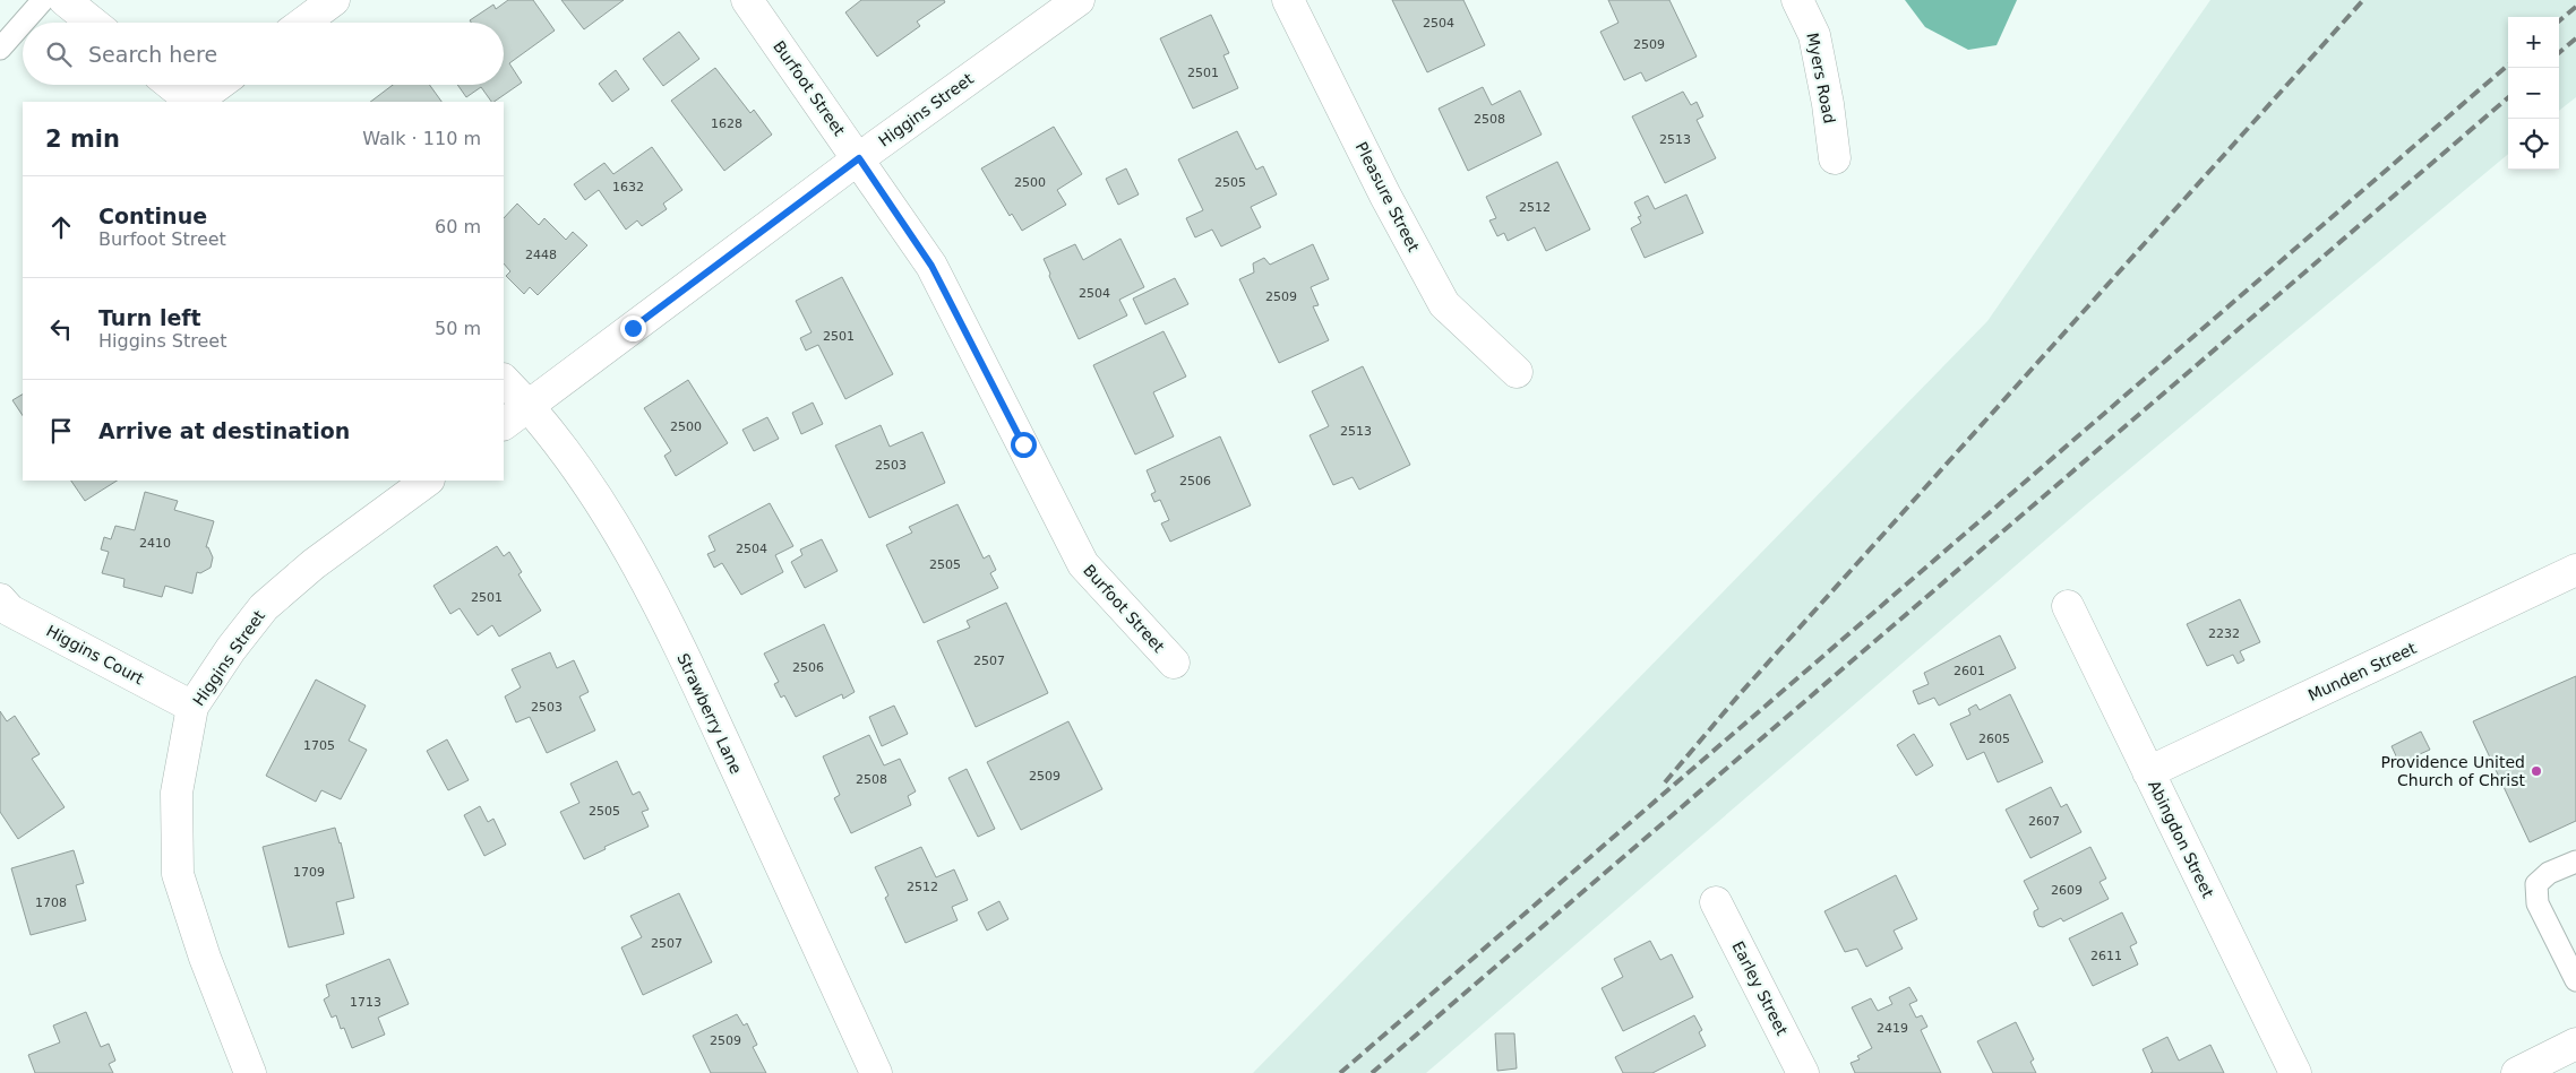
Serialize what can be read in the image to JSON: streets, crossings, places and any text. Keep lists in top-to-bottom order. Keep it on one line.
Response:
{"streets":{"street":["Myers Road","Burfoot Street","Higgins Street","Pleasure Street","Higgins Court","Munden Street","Strawberry Lane","Abingdon Street","Earley Street"]},"crossings":[["Burfoot Street","Higgins Street"],["Higgins Street","Higgins Court"],["Higgins Street","Strawberry Lane"],["Munden Street","Abingdon Street"]],"places":["Providence United Church of Christ"],"house_numbers":["2504","2509","2501","2508","1628","2513","2500","2505","1632","2512","2448","2504","2509","2501","2500","2513","2503","2506","2410","2504","2505","2501","2232","2507","2506","2601","2503","2605","1705","2509","2508","2505","2607","1709","2512","2609","1708","2507","2611","1713","2419","2509"],"page":{"map_buttons":["+","−"],"search":"Search here","heading":["2 min","Walk · 110 m"],"list":[["Continue","Burfoot Street","60 m"],["Turn left","Higgins Street","50 m"],"Arrive at destination"]}}
